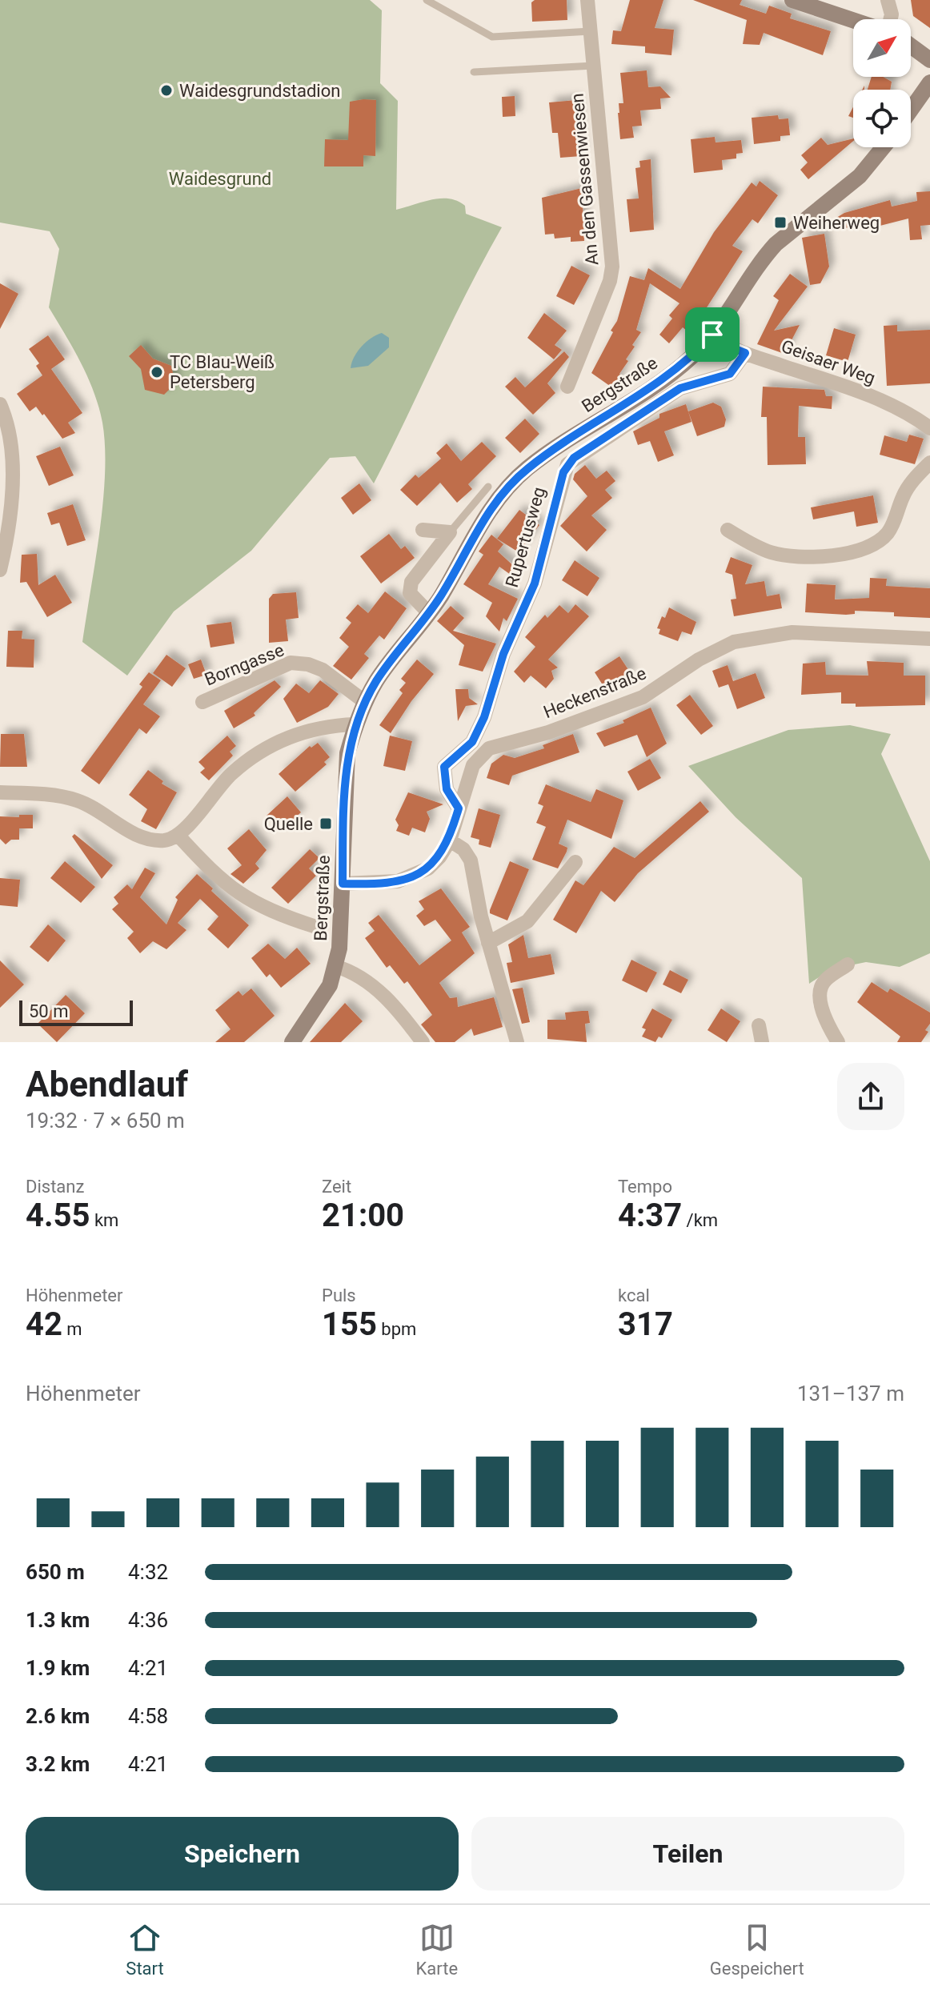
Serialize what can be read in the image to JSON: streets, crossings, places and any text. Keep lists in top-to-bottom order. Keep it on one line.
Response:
{"streets":{"main road":["Bergstraße"],"street":["An den Gassenwiesen","Geisaer Weg","Rupertusweg","Borngasse","Heckenstraße"]},"crossings":[["Geisaer Weg","Bergstraße"],["Geisaer Weg","Rupertusweg"],["Bergstraße","Borngasse"],["Bergstraße","Heckenstraße"],["Rupertusweg","Heckenstraße"]],"parks":["Waidesgrund"],"places":{"other":["Waidesgrundstadion","TC Blau-Weiß Petersberg"],"transit":["Weiherweg","Quelle"]},"scale_bar":"50 m","north":"top right","page":{"scale":"50 m","heading":["Abendlauf","19:32 · 7 × 650 m"],"stats":[["Distanz","4.55 km"],["Zeit","21:00"],["Tempo","4:37 /km"],["Höhenmeter","42 m"],["Puls","155 bpm"],["kcal","317"]],"chart":["Höhenmeter","131–137 m"],"list":[{"name":"650 m","note":"4:32"},{"name":"1.3 km","note":"4:36"},{"name":"1.9 km","note":"4:21"},{"name":"2.6 km","note":"4:58"},{"name":"3.2 km","note":"4:21"}],"buttons":["Speichern","Teilen"],"tabs":["Start","Karte","Gespeichert"]}}
